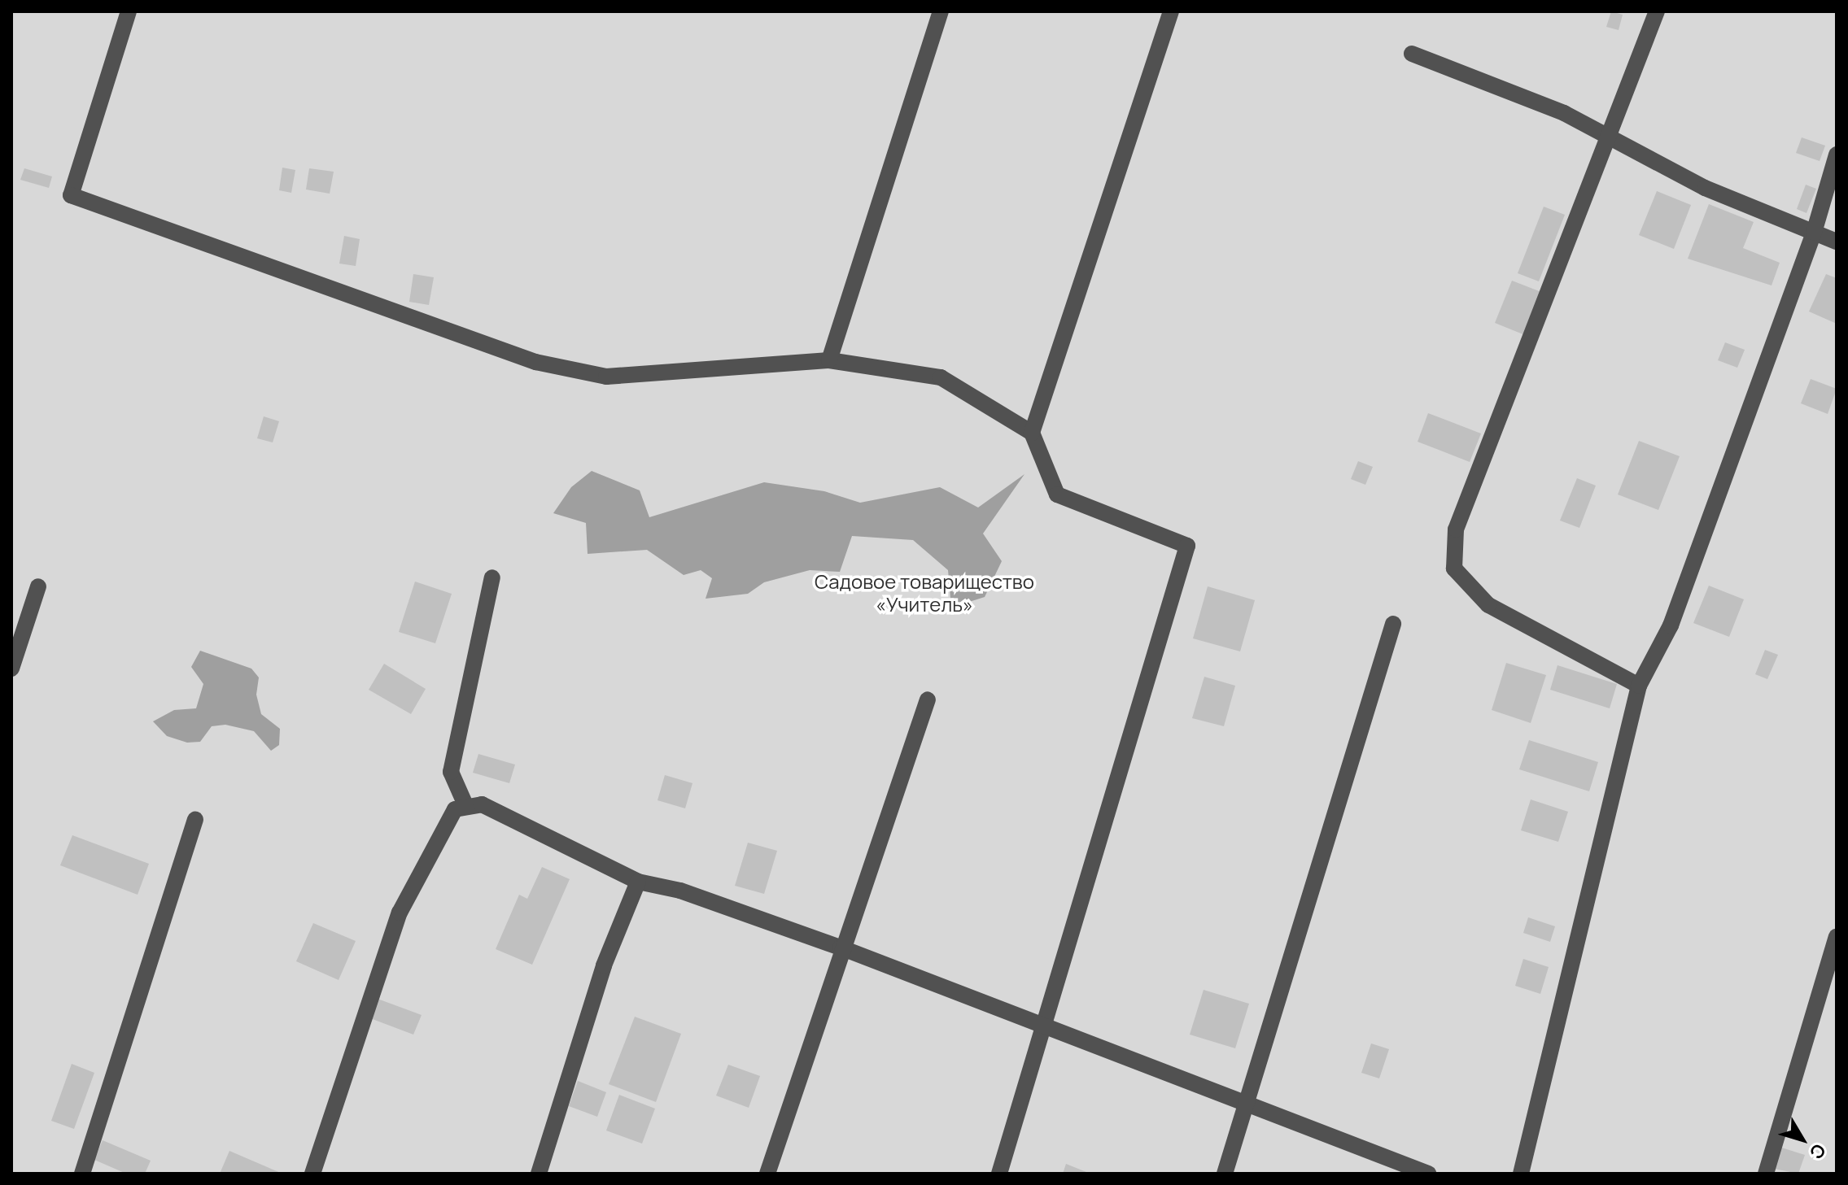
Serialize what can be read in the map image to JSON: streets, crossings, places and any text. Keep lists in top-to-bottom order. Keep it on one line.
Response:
{"parks":["Садовое товарищество «Учитель»"],"north":"bottom right"}
